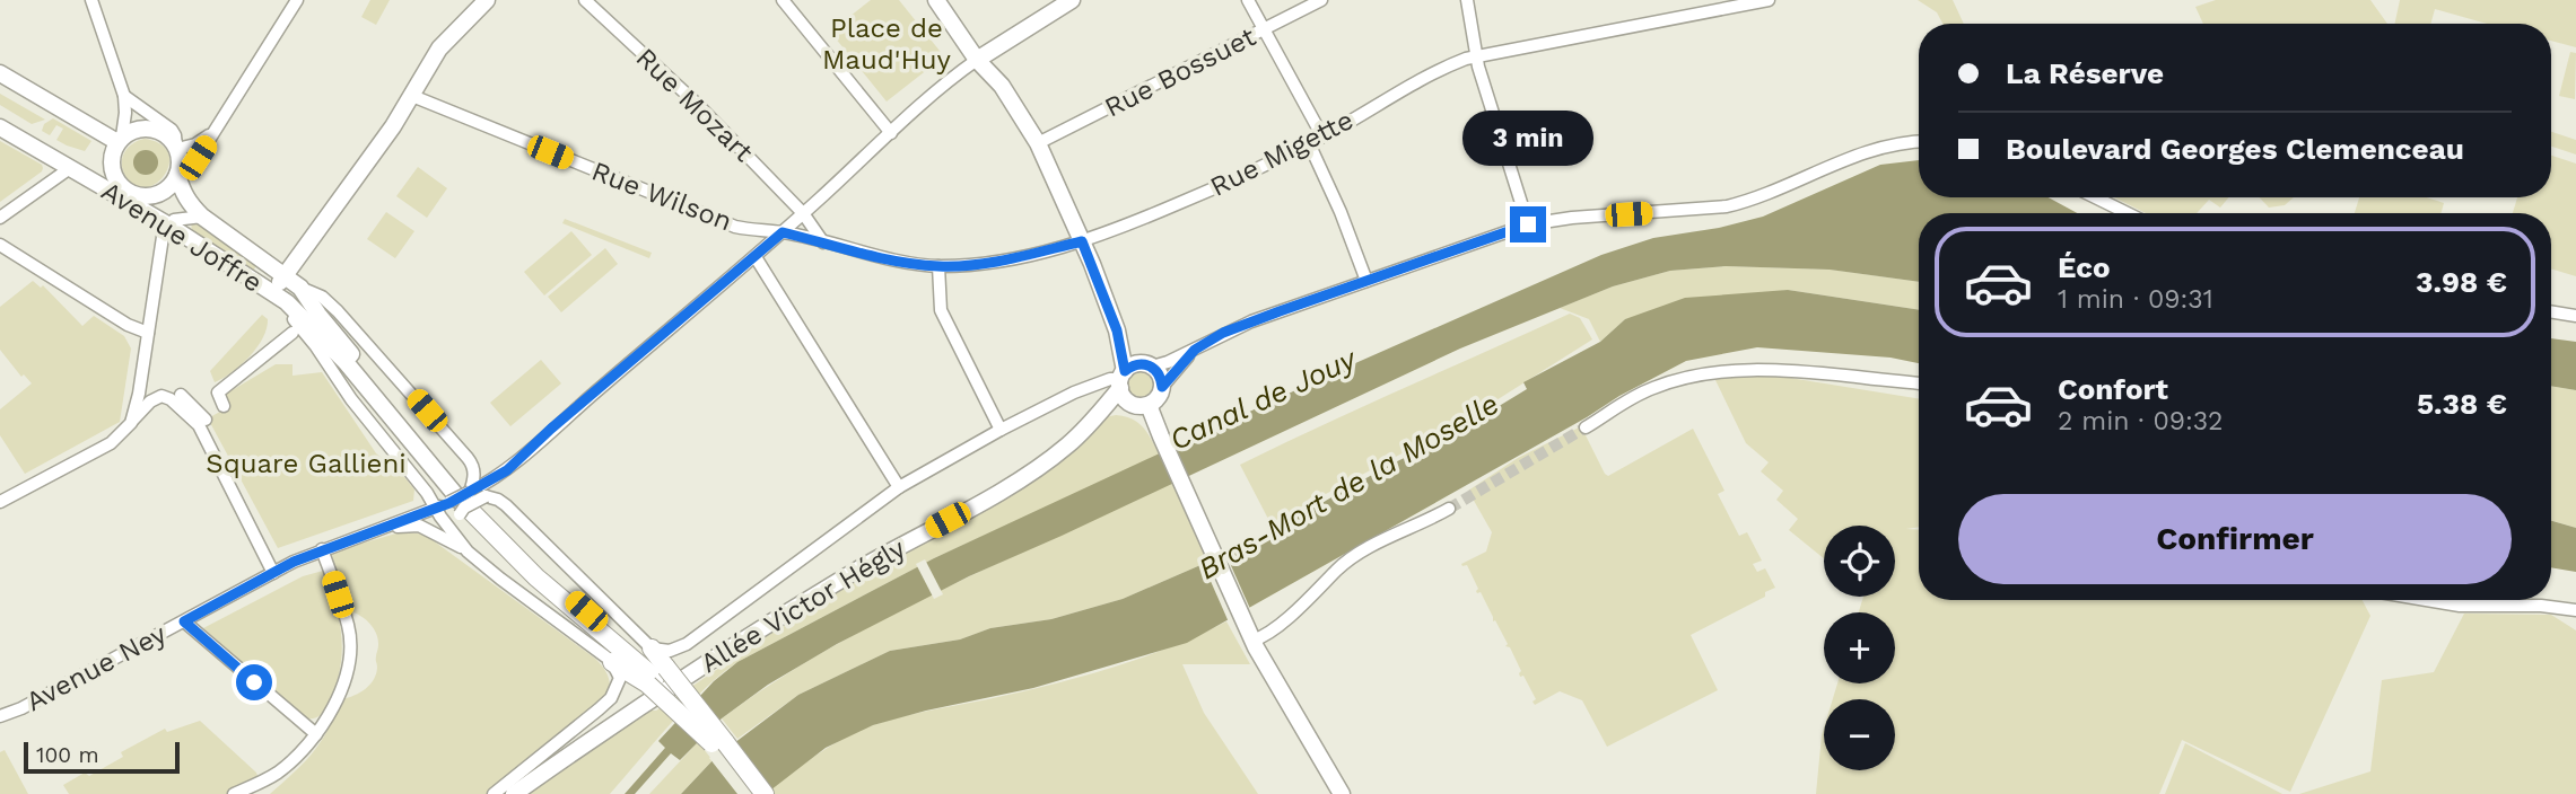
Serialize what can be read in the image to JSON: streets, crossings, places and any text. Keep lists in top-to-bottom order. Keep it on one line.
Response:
{"streets":{"highway":["Avenue Joffre"],"main road":["Allée Victor Hégly"],"street":["Rue Bossuet","Rue Mozart","Rue Migette","Rue Wilson","Avenue Ney"]},"crossings":[["Rue Mozart","Rue Wilson"],["Rue Mozart","Avenue Ney"],["Rue Migette","Rue Wilson"],["Rue Wilson","Avenue Ney"],["Avenue Joffre","Allée Victor Hégly"],["Avenue Joffre","Avenue Ney"]],"water":["Canal de Jouy","Bras-Mort de la Moselle"],"parks":["Place de Maud'Huy","Square Gallieni"],"scale_bar":"100 m","page":{"banner":["La Réserve","Boulevard Georges Clemenceau"],"bubble":"3 min","list":[{"name":"Éco","note":"1 min · 09:31","value":"3.98 €"},{"name":"Confort","note":"2 min · 09:32","value":"5.38 €"}],"buttons":"Confirmer","map_buttons":["+","−"],"scale":"100 m"}}
